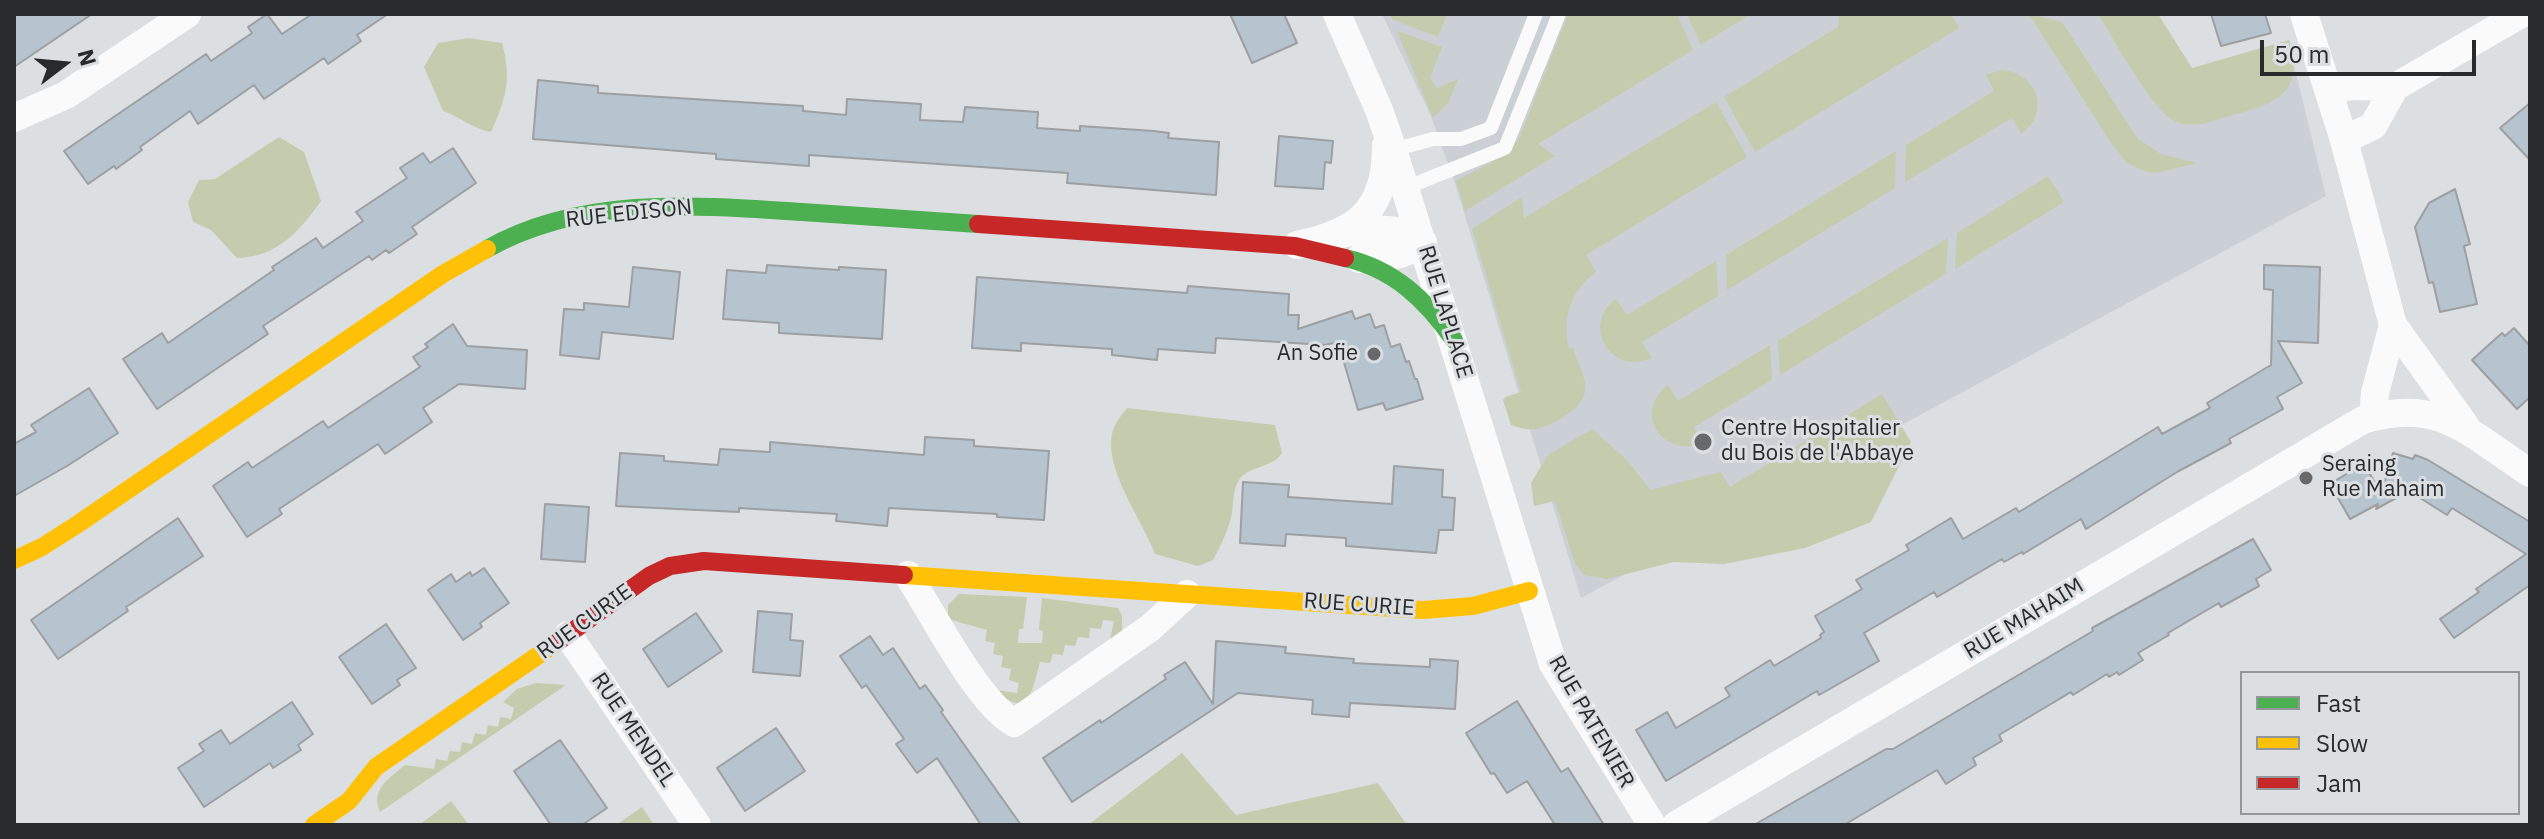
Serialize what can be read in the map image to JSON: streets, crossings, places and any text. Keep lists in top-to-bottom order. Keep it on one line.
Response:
{"streets":{"street":["RUE EDISON","RUE LAPLACE","RUE CURIE","RUE MAHAIM","RUE PATENIER","RUE MENDEL"]},"crossings":[["RUE EDISON","RUE LAPLACE"],["RUE LAPLACE","RUE CURIE"],["RUE LAPLACE","RUE PATENIER"],["RUE CURIE","RUE PATENIER"],["RUE CURIE","RUE MENDEL"]],"places":["An Sofie","Centre Hospitalier du Bois de l'Abbaye","Seraing Rue Mahaim"],"legend":["Fast","Slow","Jam"],"scale_bar":"50 m","north":"right"}
